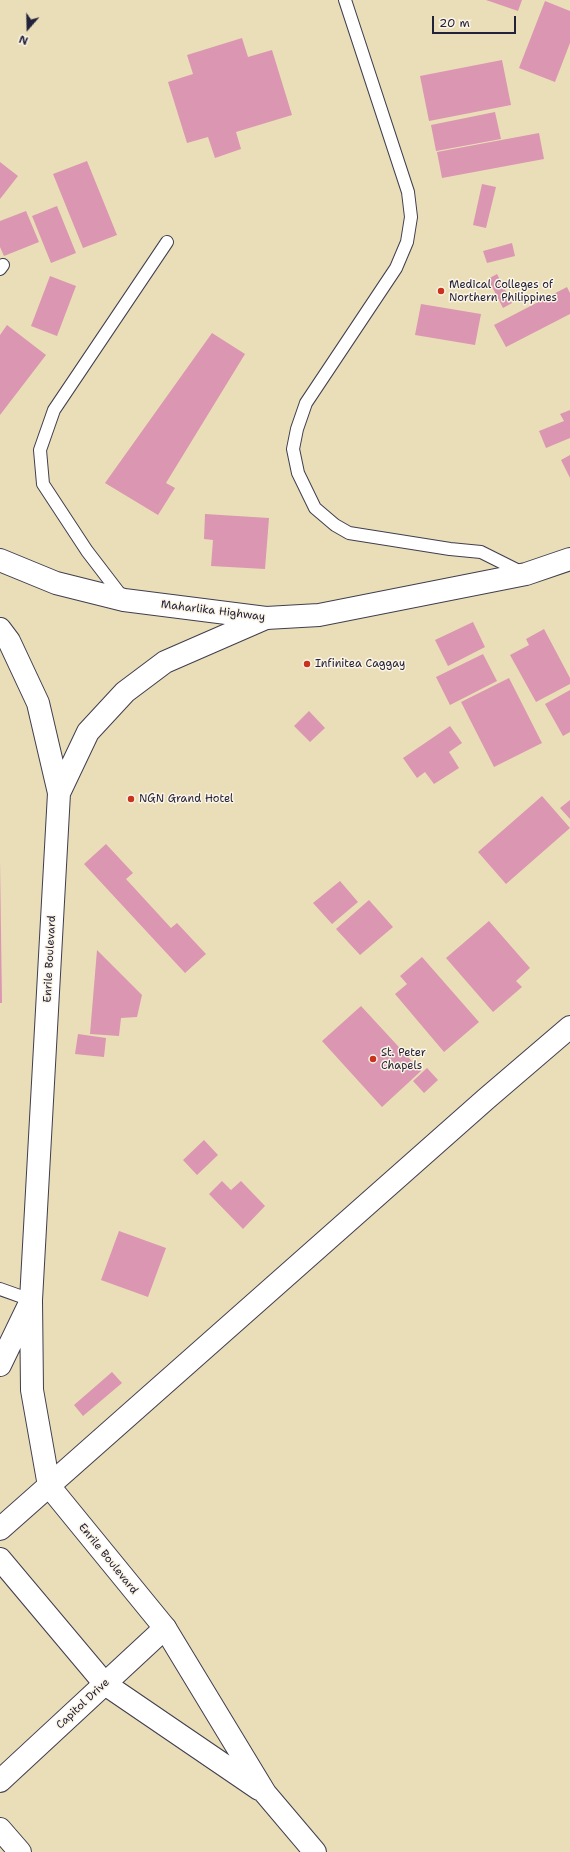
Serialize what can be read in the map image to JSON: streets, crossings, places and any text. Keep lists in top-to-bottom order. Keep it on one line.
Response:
{"streets":{"main road":["Maharlika Highway","Enrile Boulevard","Capitol Drive"]},"crossings":[["Enrile Boulevard","Capitol Drive"]],"places":["Medical Colleges of Northern Philippines","Infinitea Caggay","NGN Grand Hotel","St. Peter Chapels"],"scale_bar":"20 m","north":"bottom"}
